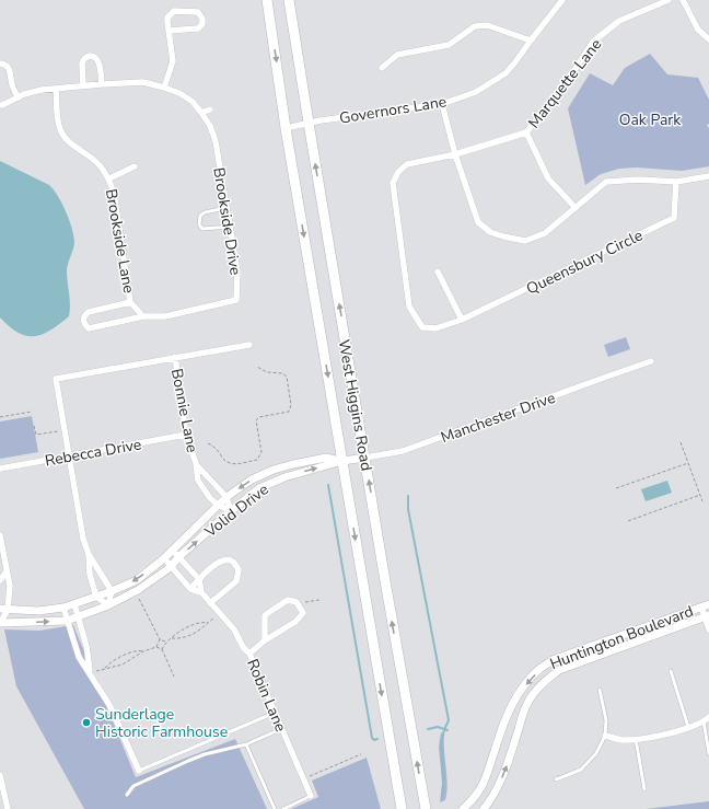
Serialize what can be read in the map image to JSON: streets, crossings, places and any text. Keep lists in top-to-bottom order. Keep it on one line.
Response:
{"streets":{"main road":["West Higgins Road"],"street":["Marquette Lane","Governors Lane","Brookside Drive","Brookside Lane","Queensbury Circle","Bonnie Lane","Manchester Drive","Rebecca Drive","Volid Drive","Huntington Boulevard","Robin Lane"]},"crossings":[["Marquette Lane","Queensbury Circle"],["Governors Lane","West Higgins Road"],["Brookside Drive","Brookside Lane"],["West Higgins Road","Manchester Drive"],["West Higgins Road","Volid Drive"],["Bonnie Lane","Rebecca Drive"],["Bonnie Lane","Volid Drive"],["Manchester Drive","Volid Drive"]],"parks":["Oak Park"],"places":["Sunderlage Historic Farmhouse"]}
